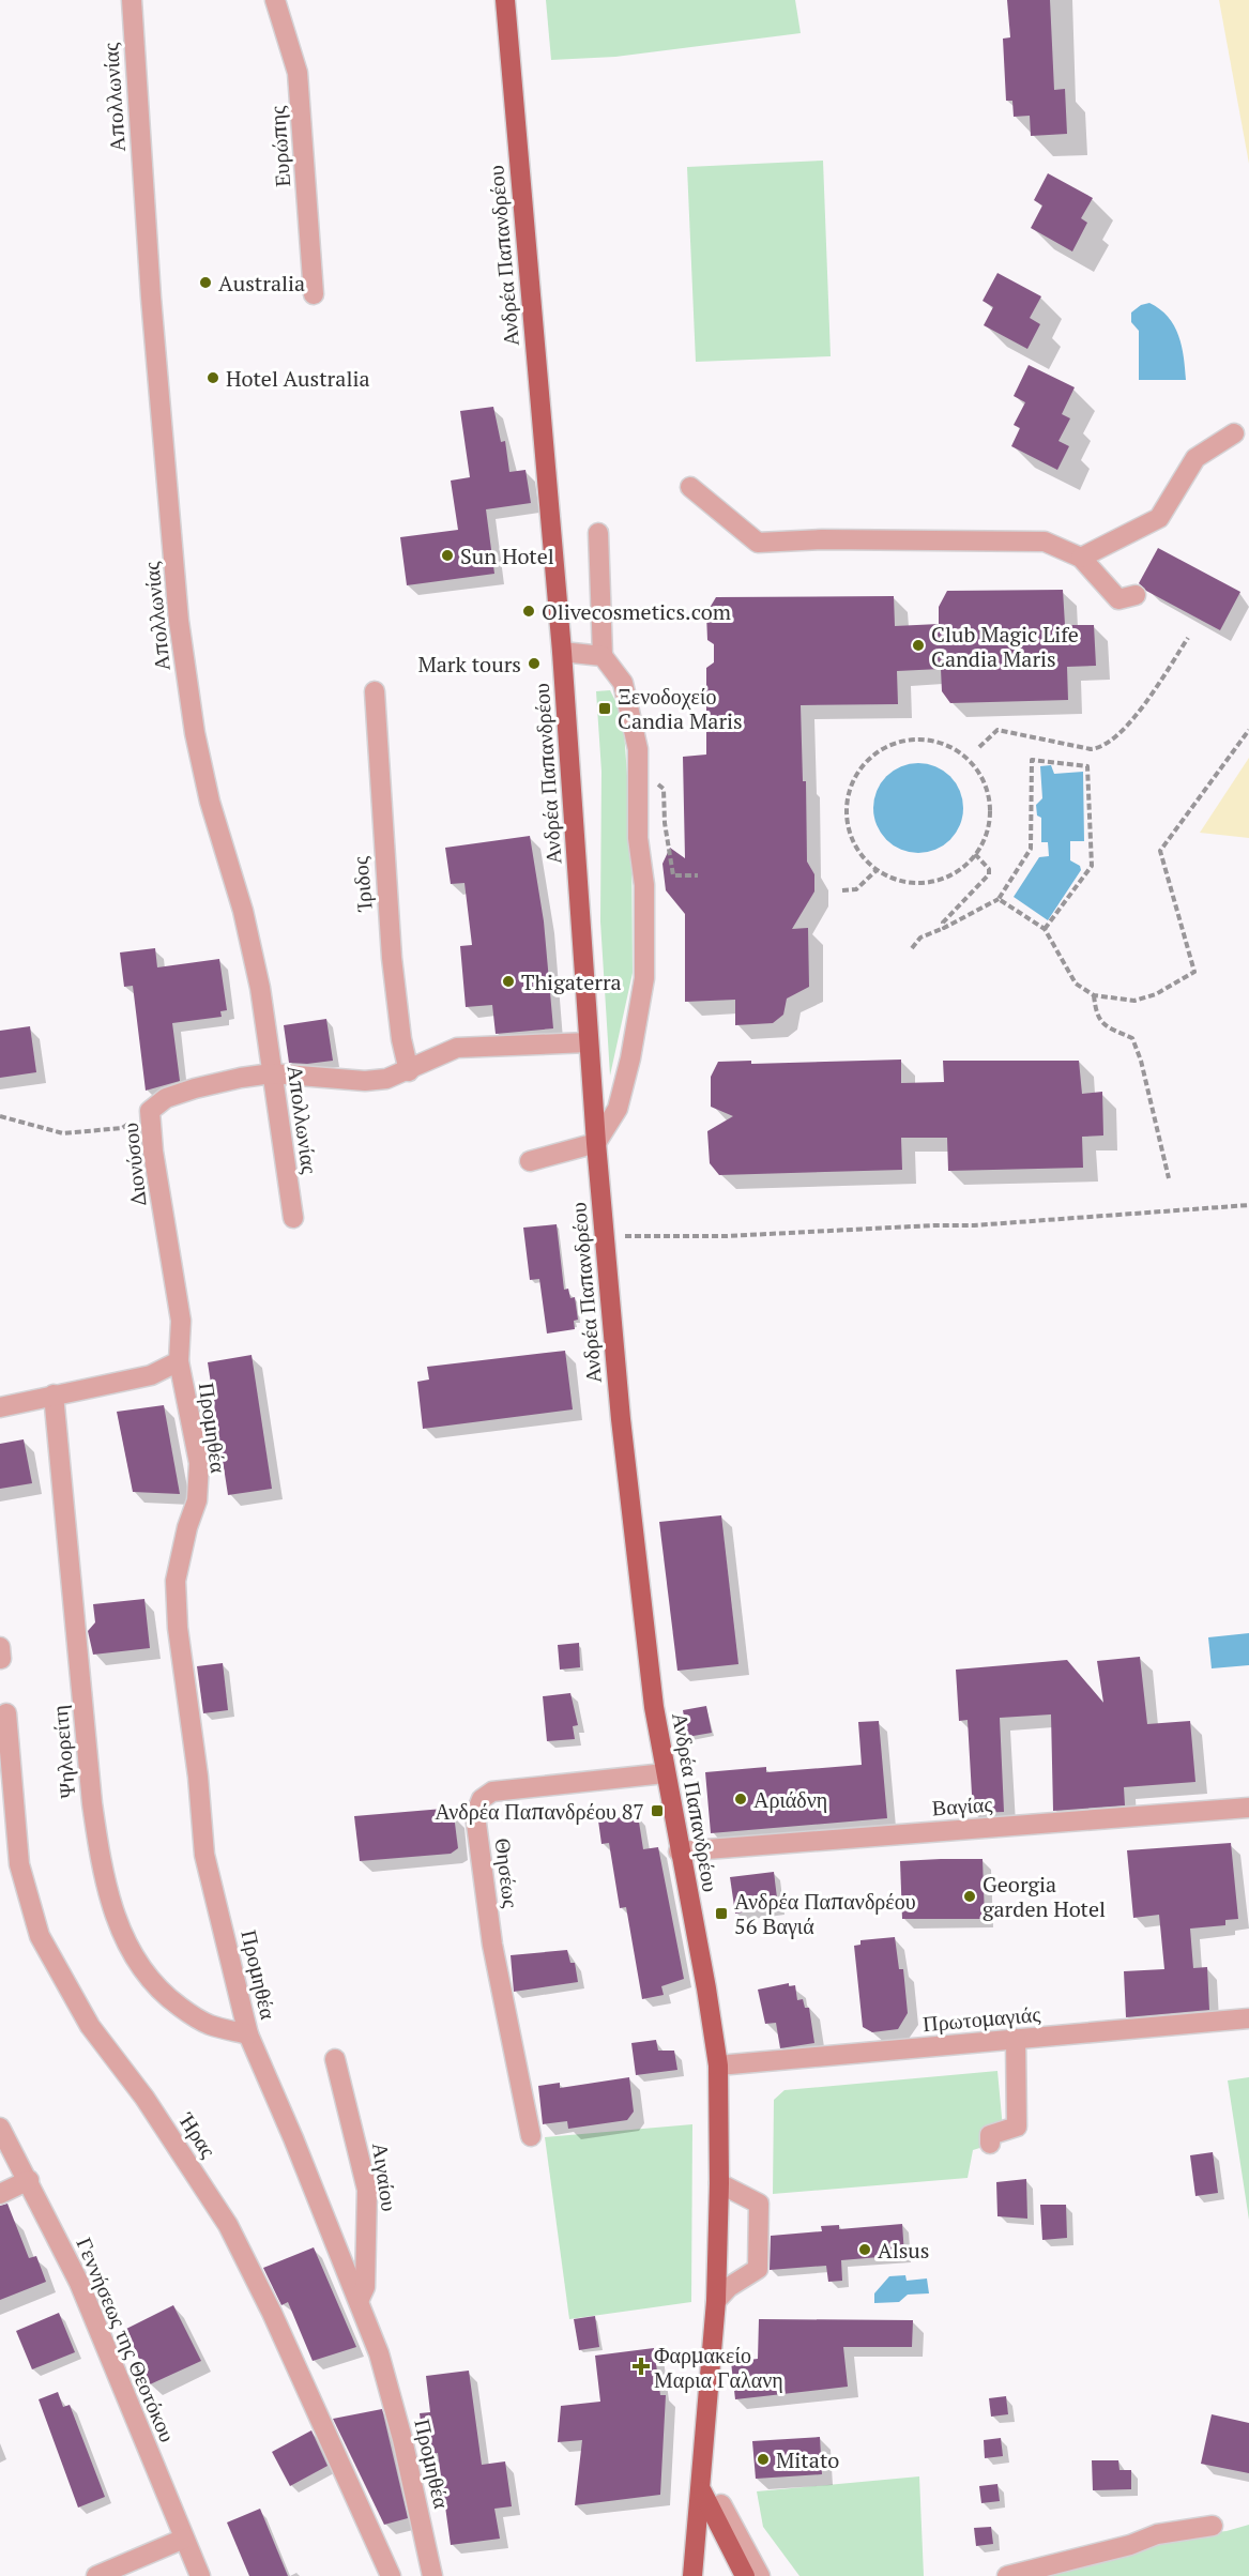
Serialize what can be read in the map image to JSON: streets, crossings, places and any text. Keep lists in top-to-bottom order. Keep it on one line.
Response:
{"streets":{"main road":["Ανδρέα Παπανδρέου"],"street":["Απολλωνίας","Ευρώπης","Ίριδος","Διονύσου","Προμηθέα","Ψηλορείτη","Βαγίας","Θησέως","Πρωτομαγιάς","Ήρας","Αιγαίου","Γεννήσεως της Θεοτόκου"]},"crossings":[["Απολλωνίας","Διονύσου"],["Ανδρέα Παπανδρέου","Διονύσου"],["Ανδρέα Παπανδρέου","Βαγίας"],["Ανδρέα Παπανδρέου","Θησέως"],["Ανδρέα Παπανδρέου","Πρωτομαγιάς"],["Ίριδος","Διονύσου"],["Διονύσου","Προμηθέα"],["Προμηθέα","Ψηλορείτη"],["Προμηθέα","Αιγαίου"]],"places":{"other":["Australia","Hotel Australia","Sun Hotel","Olivecosmetics.com","Club Magic Life Candia Maris","Mark tours","Thigaterra","Αριάδνη","Georgia garden Hotel","Alsus","Mitato"],"transit":["Ξενοδοχείο Candia Maris","Ανδρέα Παπανδρέου 87","Ανδρέα Παπανδρέου 56 Βαγιά"],"health":["Φαρμακείο Μαρια Γαλανη"]}}
